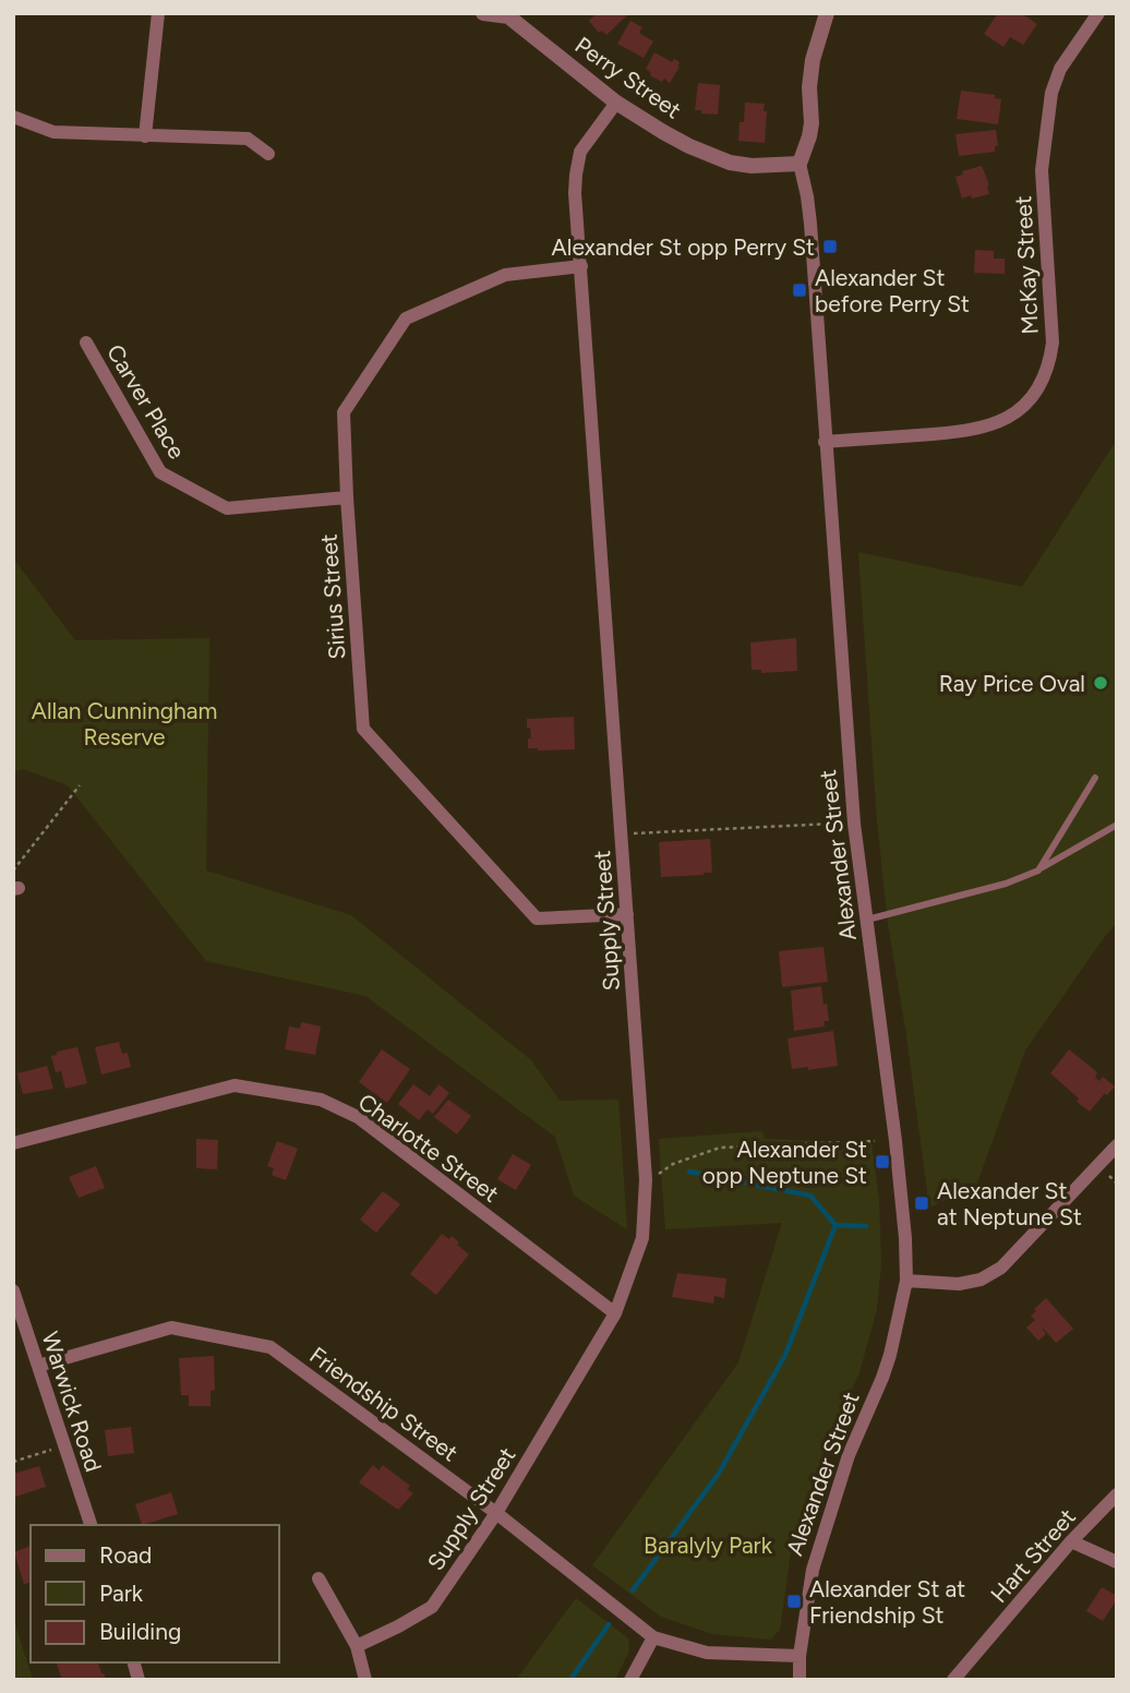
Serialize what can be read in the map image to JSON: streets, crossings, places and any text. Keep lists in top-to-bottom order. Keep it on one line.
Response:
{"streets":{"street":["Perry Street","McKay Street","Carver Place","Sirius Street","Alexander Street","Supply Street","Charlotte Street","Warwick Road","Friendship Street","Hart Street"]},"crossings":[["Perry Street","Alexander Street"],["Perry Street","Supply Street"],["McKay Street","Alexander Street"],["Carver Place","Sirius Street"],["Sirius Street","Supply Street"],["Alexander Street","Friendship Street"],["Supply Street","Charlotte Street"],["Supply Street","Friendship Street"],["Warwick Road","Friendship Street"]],"parks":["Allan Cunningham Reserve","Baralyly Park"],"places":{"transit":["Alexander St opp Perry St","Alexander St before Perry St","Alexander St opp Neptune St","Alexander St at Neptune St","Alexander St at Friendship St"],"other":["Ray Price Oval"]},"legend":["Road","Park","Building"]}
